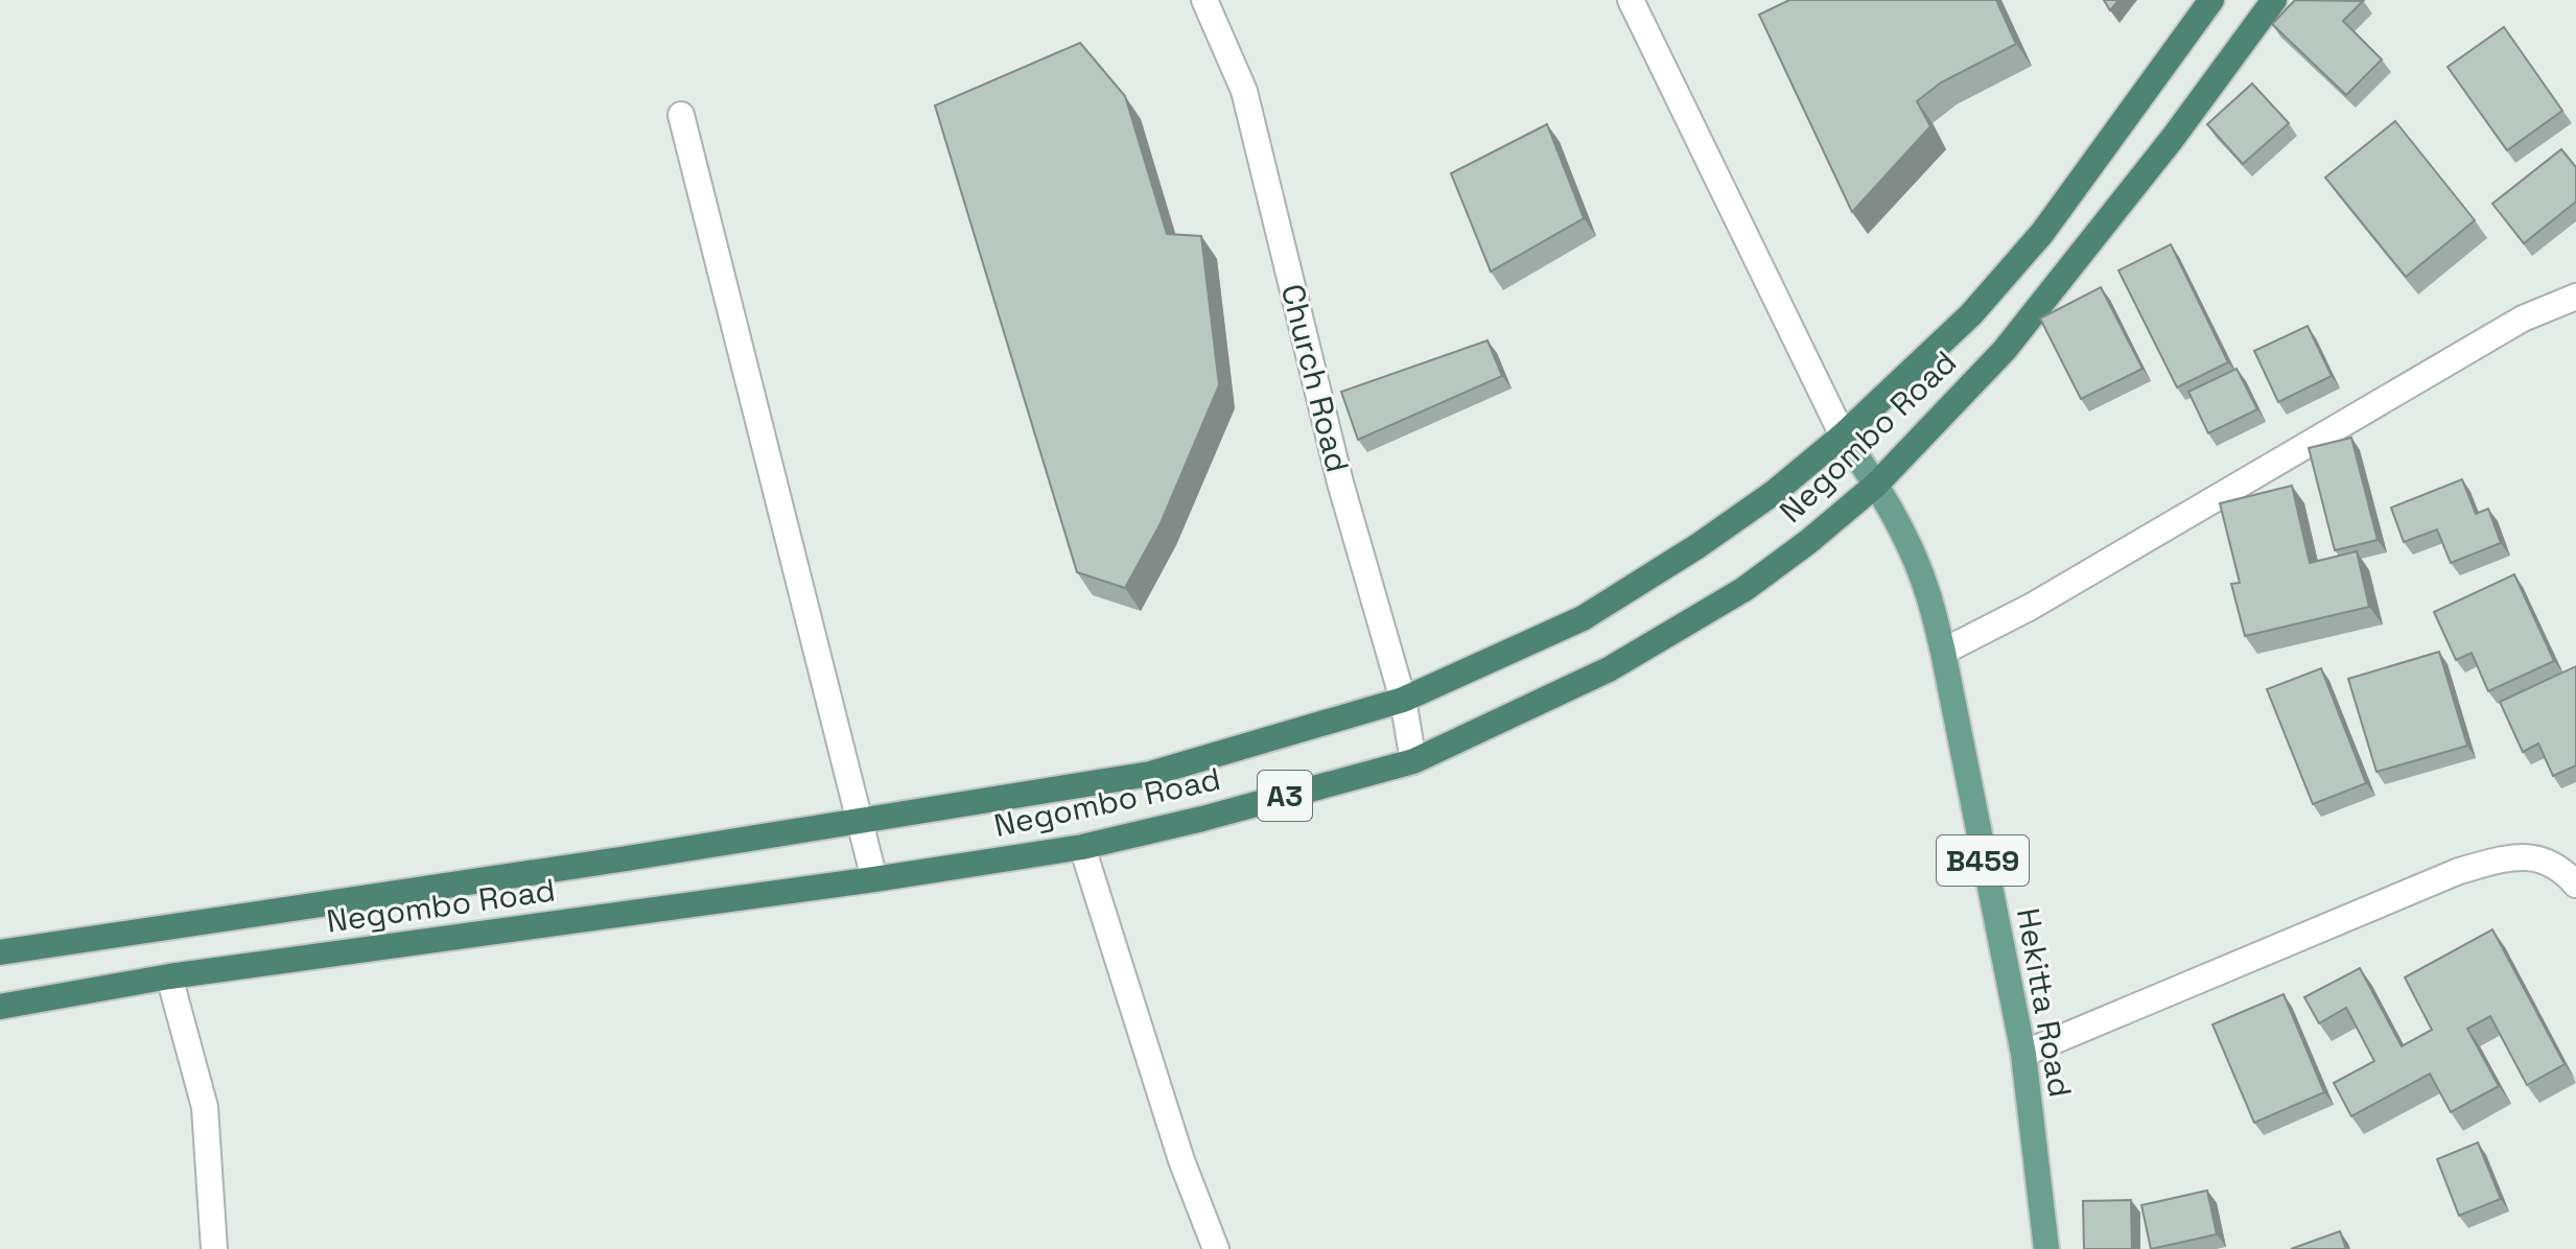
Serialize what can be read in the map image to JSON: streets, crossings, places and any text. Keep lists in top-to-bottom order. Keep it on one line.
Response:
{"streets":{"highway":["Negombo Road","A3"],"main road":["B459","Hekitta Road"],"street":["Church Road"]},"crossings":[["Church Road","Negombo Road"],["Negombo Road","Hekitta Road"]]}
